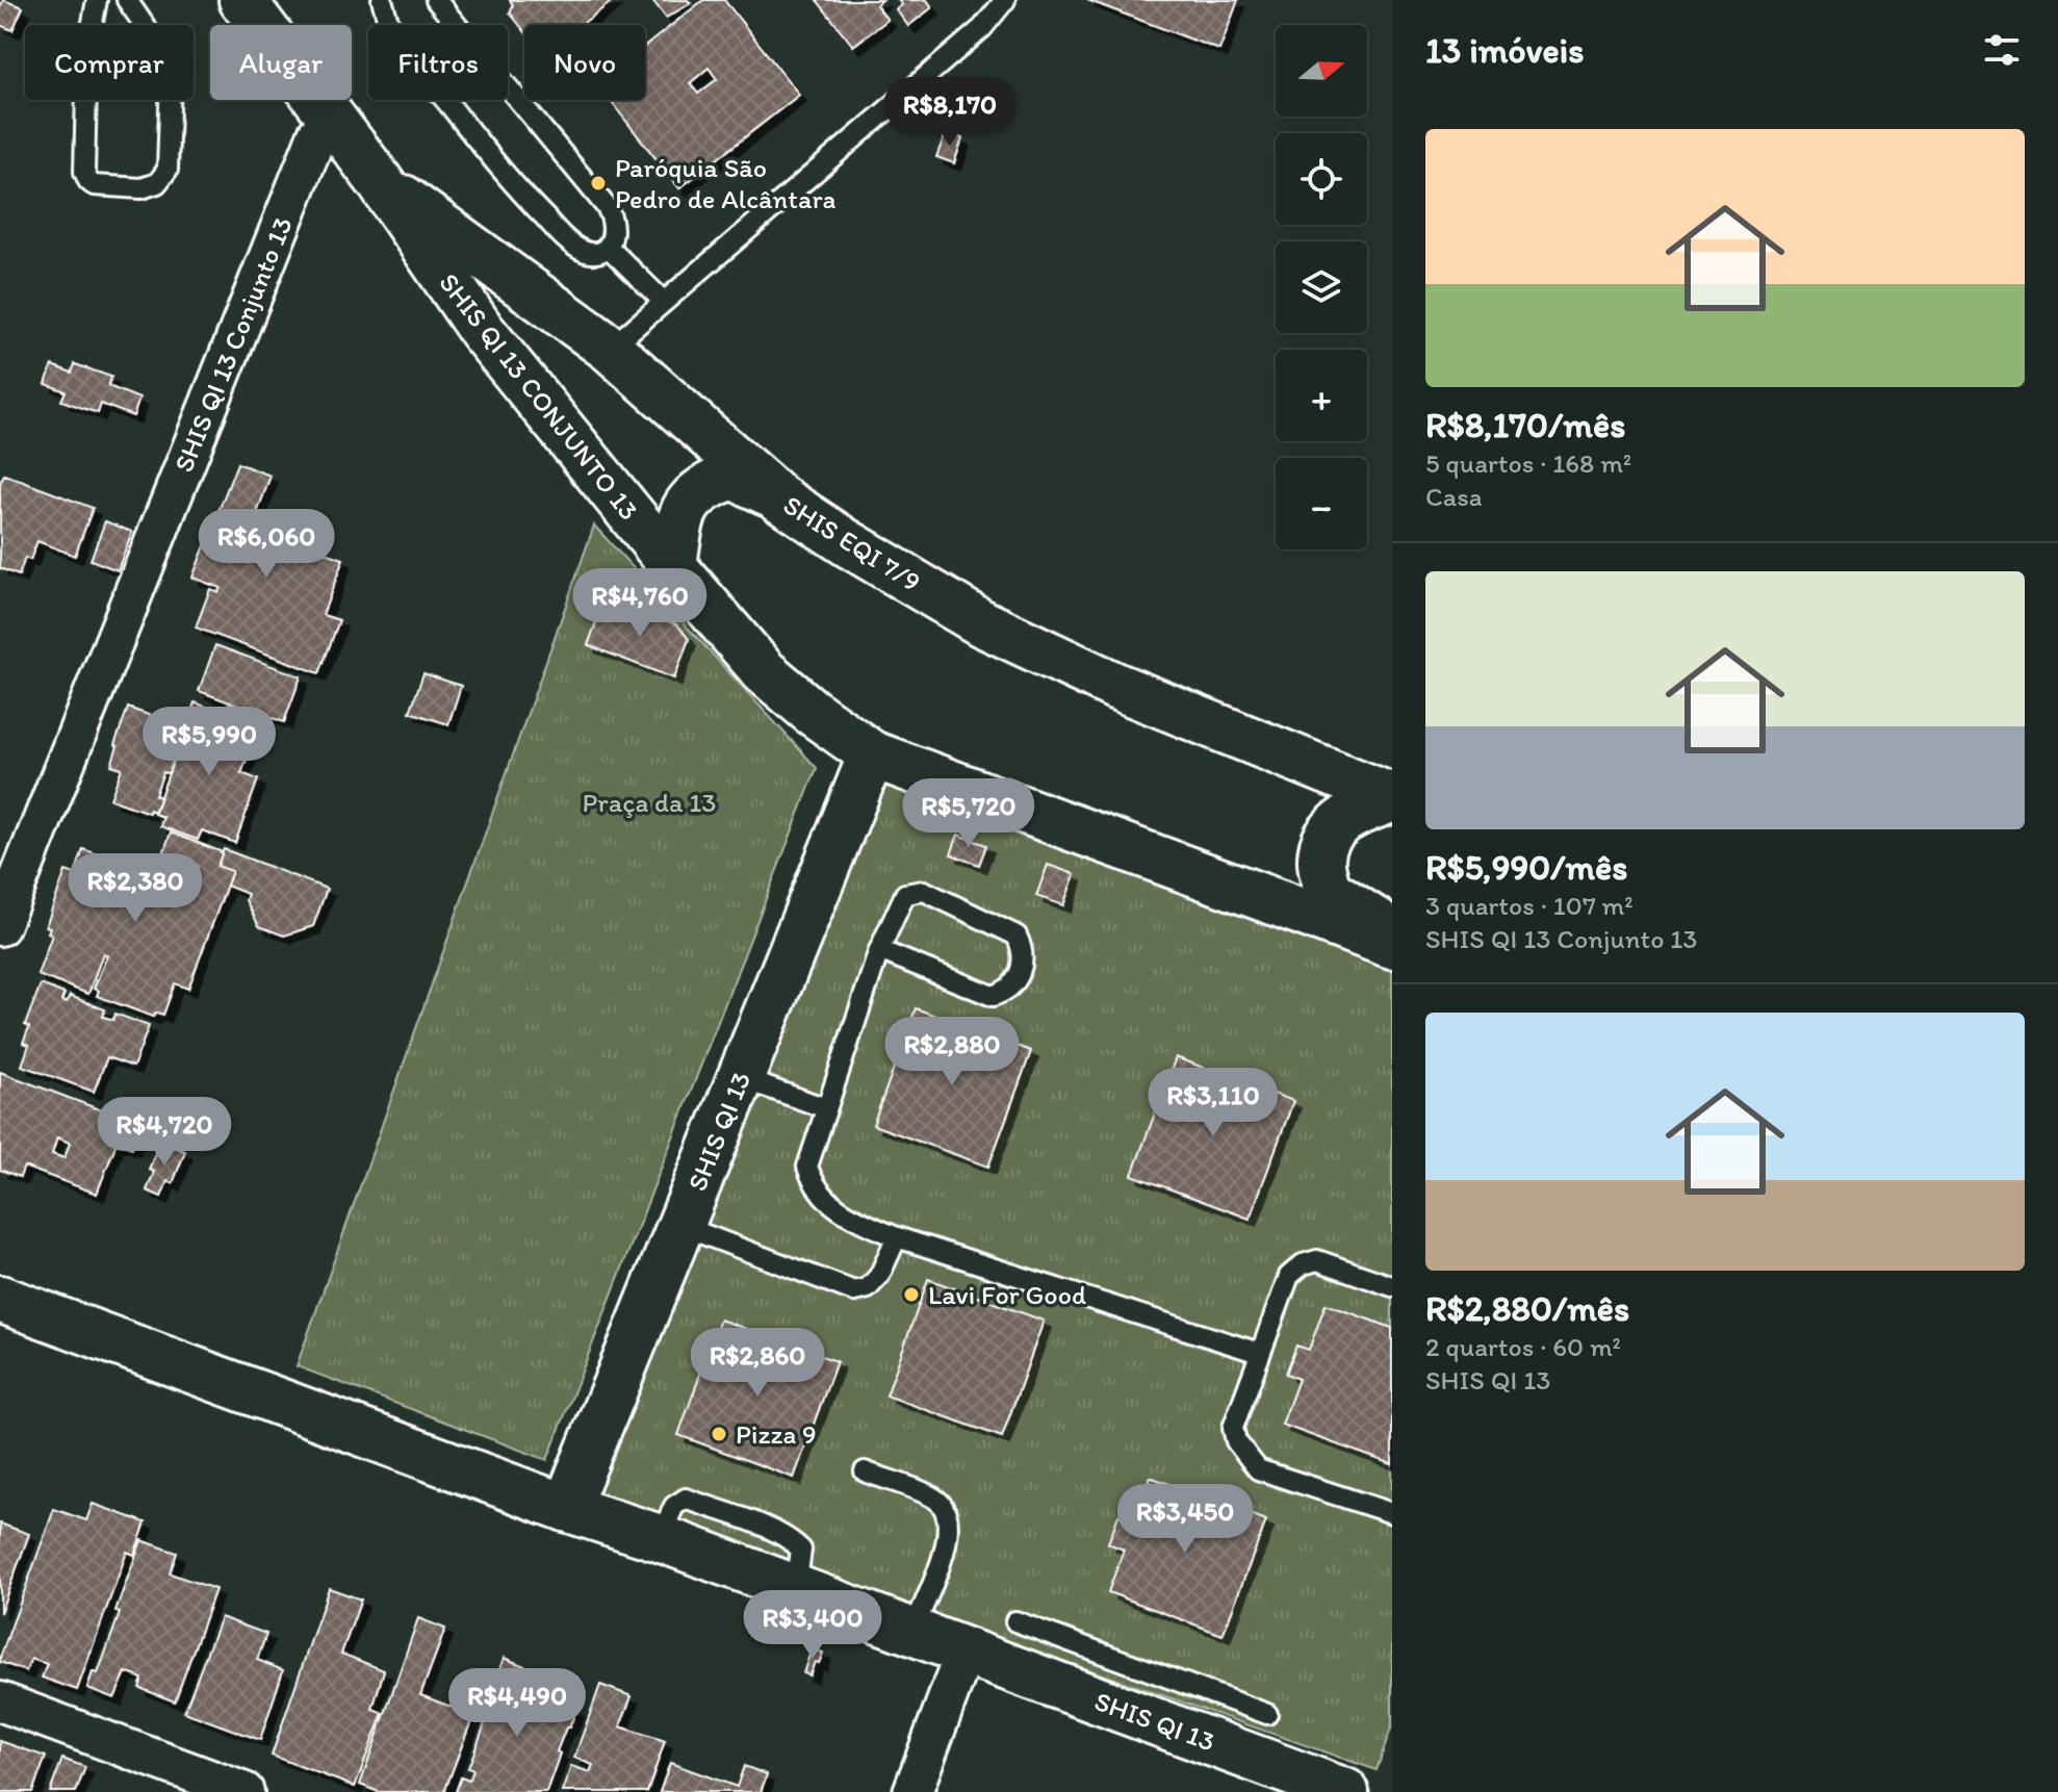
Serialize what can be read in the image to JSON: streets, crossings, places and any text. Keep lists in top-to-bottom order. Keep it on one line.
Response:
{"streets":{"street":["SHIS QI 13 Conjunto 13","SHIS QI 13 CONJUNTO 13","SHIS EQI 7/9","SHIS QI 13"]},"crossings":[["SHIS QI 13 CONJUNTO 13","SHIS EQI 7/9"],["SHIS QI 13 CONJUNTO 13","SHIS QI 13"]],"parks":["Praça da 13"],"places":["Paróquia São Pedro de Alcântara","Lavi For Good","Pizza 9"],"north":"right","page":{"heading":"13 imóveis","map_buttons":["+","−"],"chip":["Comprar","Alugar","Filtros","Novo"],"price":["R$8,170","R$6,060","R$4,760","R$5,990","R$5,720","R$2,380","R$2,880","R$3,110","R$4,720","R$2,860","R$3,450","R$3,400","R$4,490"],"list":[{"name":"R$8,170/mês","note":"5 quartos · 168 m² · Casa"},{"name":"R$5,990/mês","note":"3 quartos · 107 m² · SHIS QI 13 Conjunto 13"},{"name":"R$2,880/mês","note":"2 quartos · 60 m² · SHIS QI 13"}]}}
